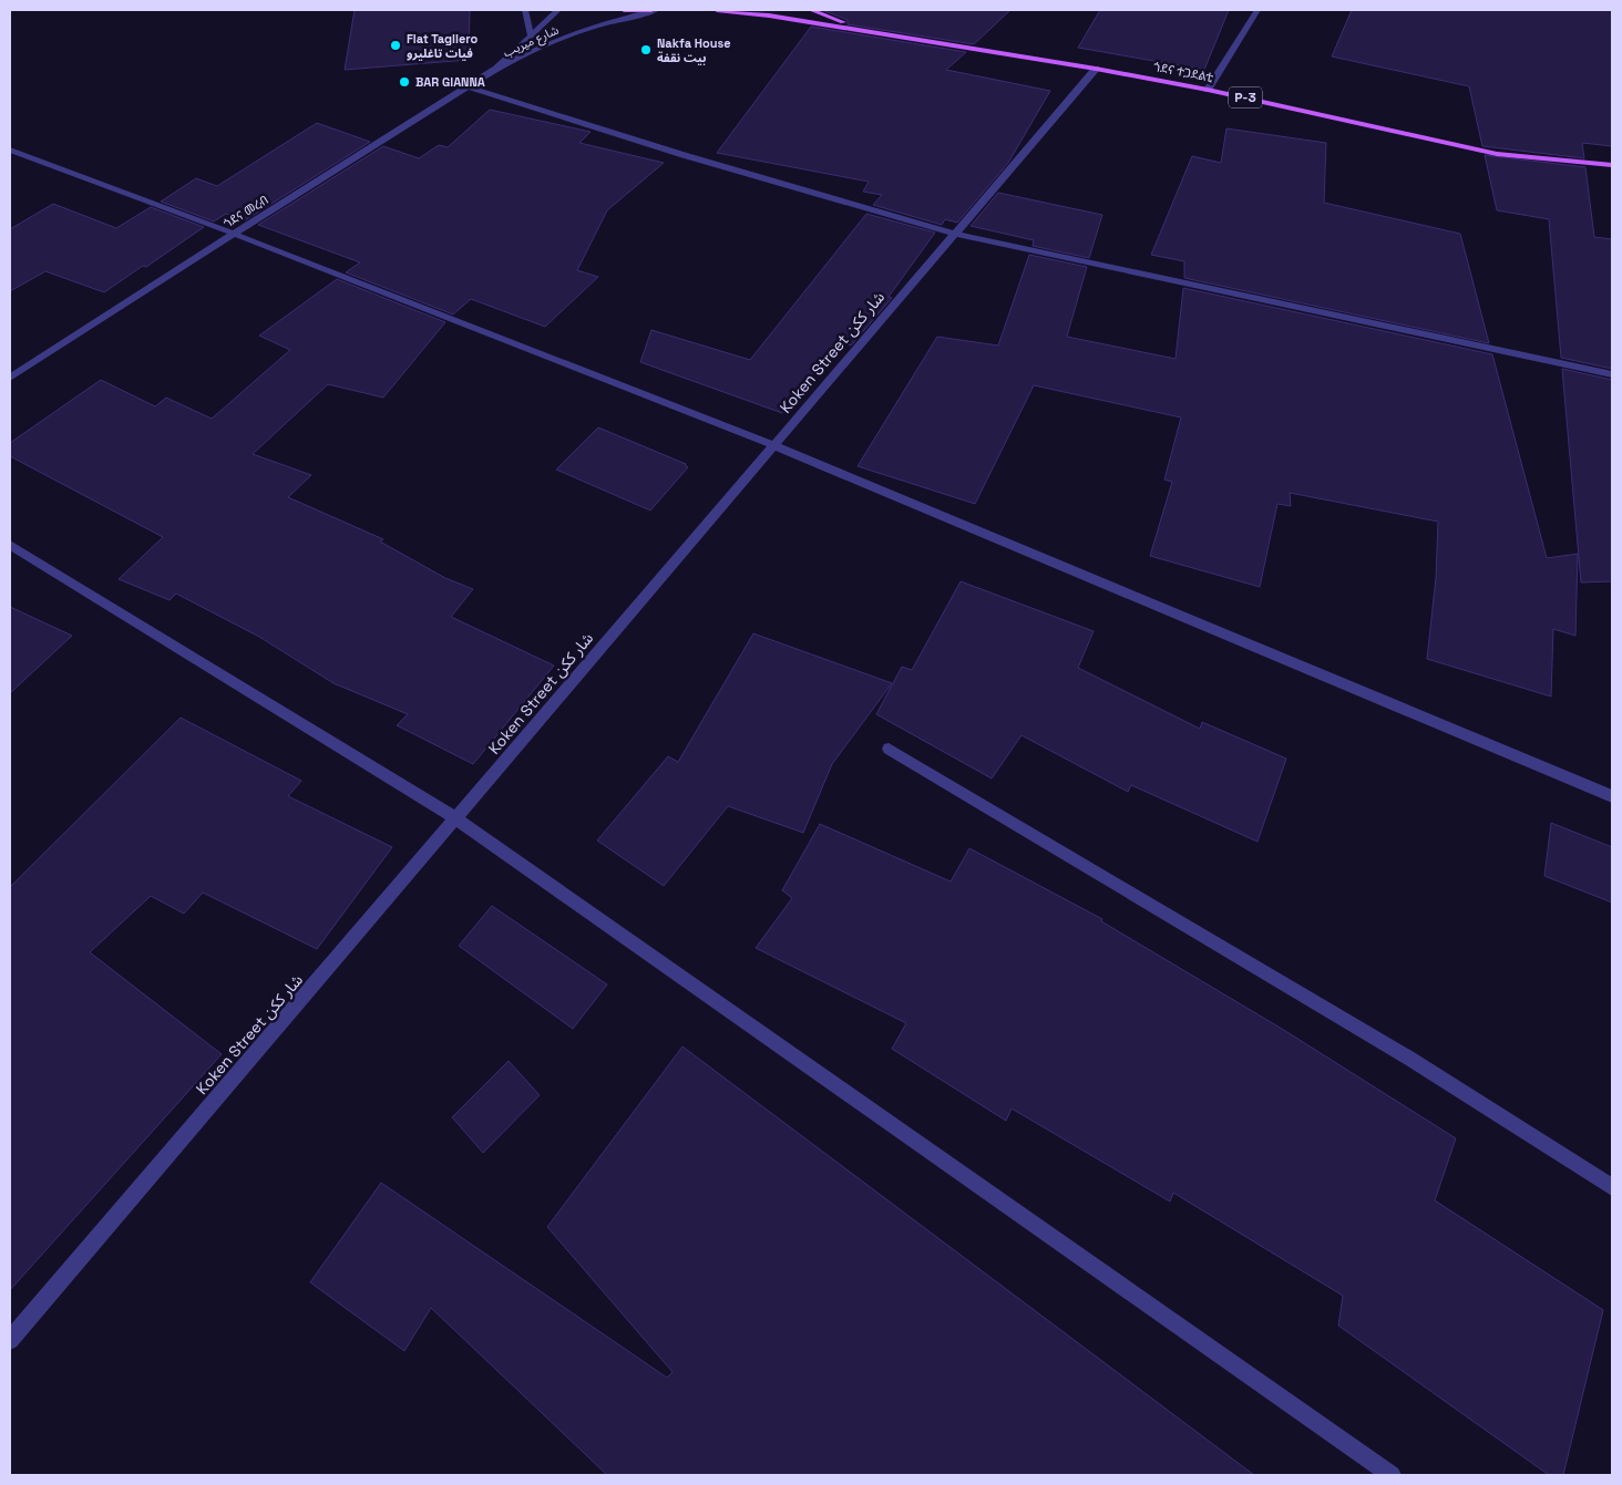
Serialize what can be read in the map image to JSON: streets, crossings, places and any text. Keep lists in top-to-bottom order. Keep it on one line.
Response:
{"streets":{"main road":["ጎደና ተጋደልቲ","P-3"],"street":["شارع ميريب","ጎደና መረብ","Koken Street شار ككن"]},"crossings":[["شارع ميريب","ጎደና መረብ"],["ጎደና ተጋደልቲ","Koken Street شار ككن"]],"places":["Fiat Tagliero فيات تاغليرو","Nakfa House بيت نقفة","BAR GIANNA"]}
